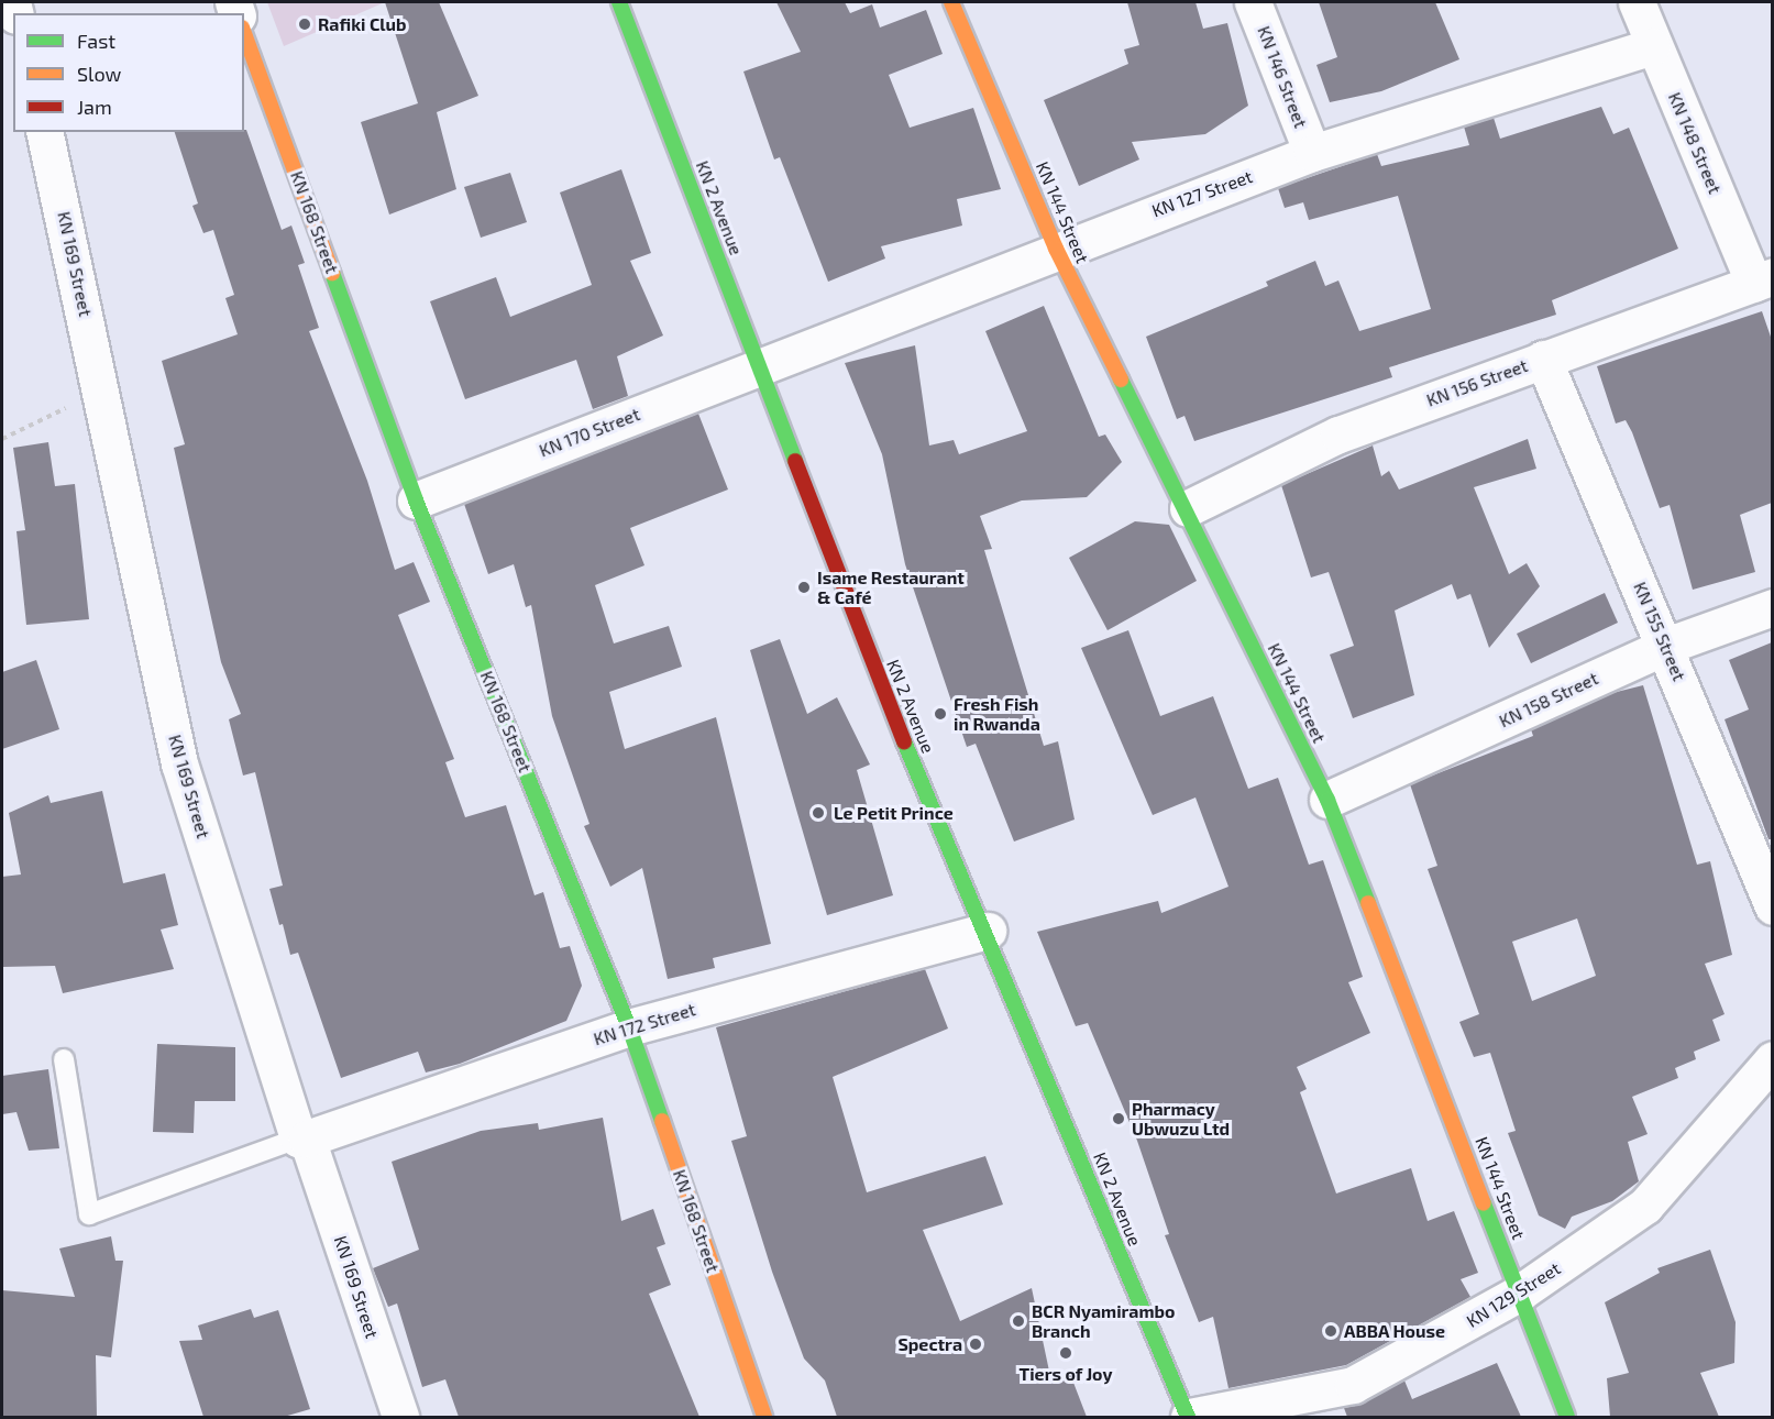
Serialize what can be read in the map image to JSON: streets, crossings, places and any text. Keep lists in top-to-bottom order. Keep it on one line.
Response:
{"streets":{"street":["KN 146 Street","KN 148 Street","KN 127 Street","KN 2 Avenue","KN 144 Street","KN 168 Street","KN 169 Street","KN 156 Street","KN 170 Street","KN 155 Street","KN 158 Street","KN 172 Street","KN 129 Street"]},"crossings":[["KN 146 Street","KN 127 Street"],["KN 148 Street","KN 127 Street"],["KN 148 Street","KN 156 Street"],["KN 127 Street","KN 2 Avenue"],["KN 127 Street","KN 144 Street"],["KN 127 Street","KN 170 Street"],["KN 2 Avenue","KN 170 Street"],["KN 2 Avenue","KN 172 Street"],["KN 2 Avenue","KN 129 Street"],["KN 144 Street","KN 156 Street"],["KN 144 Street","KN 158 Street"],["KN 144 Street","KN 129 Street"],["KN 168 Street","KN 170 Street"],["KN 168 Street","KN 172 Street"],["KN 169 Street","KN 172 Street"],["KN 156 Street","KN 155 Street"],["KN 155 Street","KN 158 Street"]],"places":["Rafiki Club","Isame Restaurant & Café","Fresh Fish in Rwanda","Le Petit Prince","Pharmacy Ubwuzu Ltd","BCR Nyamirambo Branch","ABBA House","Spectra","Tiers of Joy"],"legend":["Fast","Slow","Jam"]}
